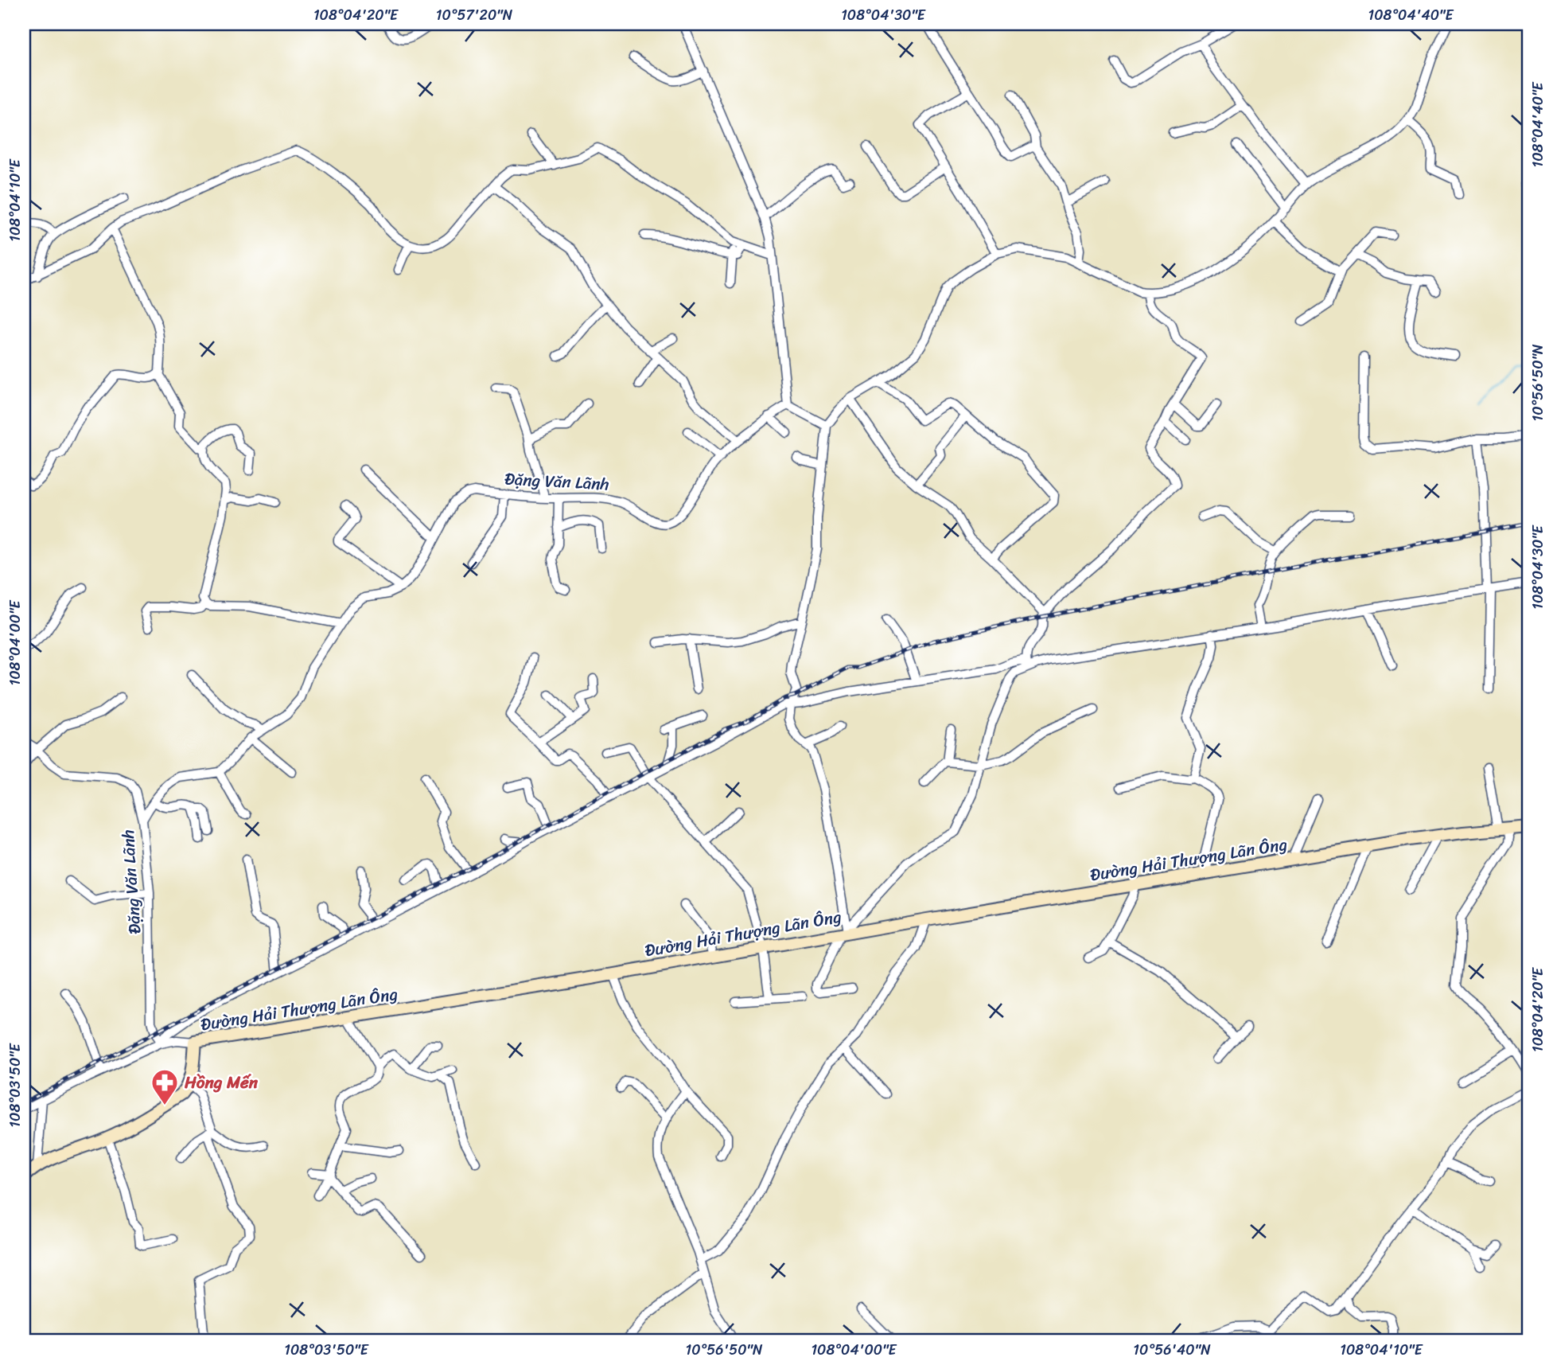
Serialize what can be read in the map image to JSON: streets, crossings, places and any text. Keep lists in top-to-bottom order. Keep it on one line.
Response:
{"streets":{"street":["Đặng Văn Lãnh","Đường Hải Thượng Lãn Ông"]},"places":{"pharmacy":["Hồng Mến"]},"coordinates":["108°04'20\"E","10°57'20\"N","108°04'30\"E","108°04'40\"E","108°04'10\"E","10°56'50\"N","108°04'00\"E","108°03'50\"E","10°56'40\"N"]}
